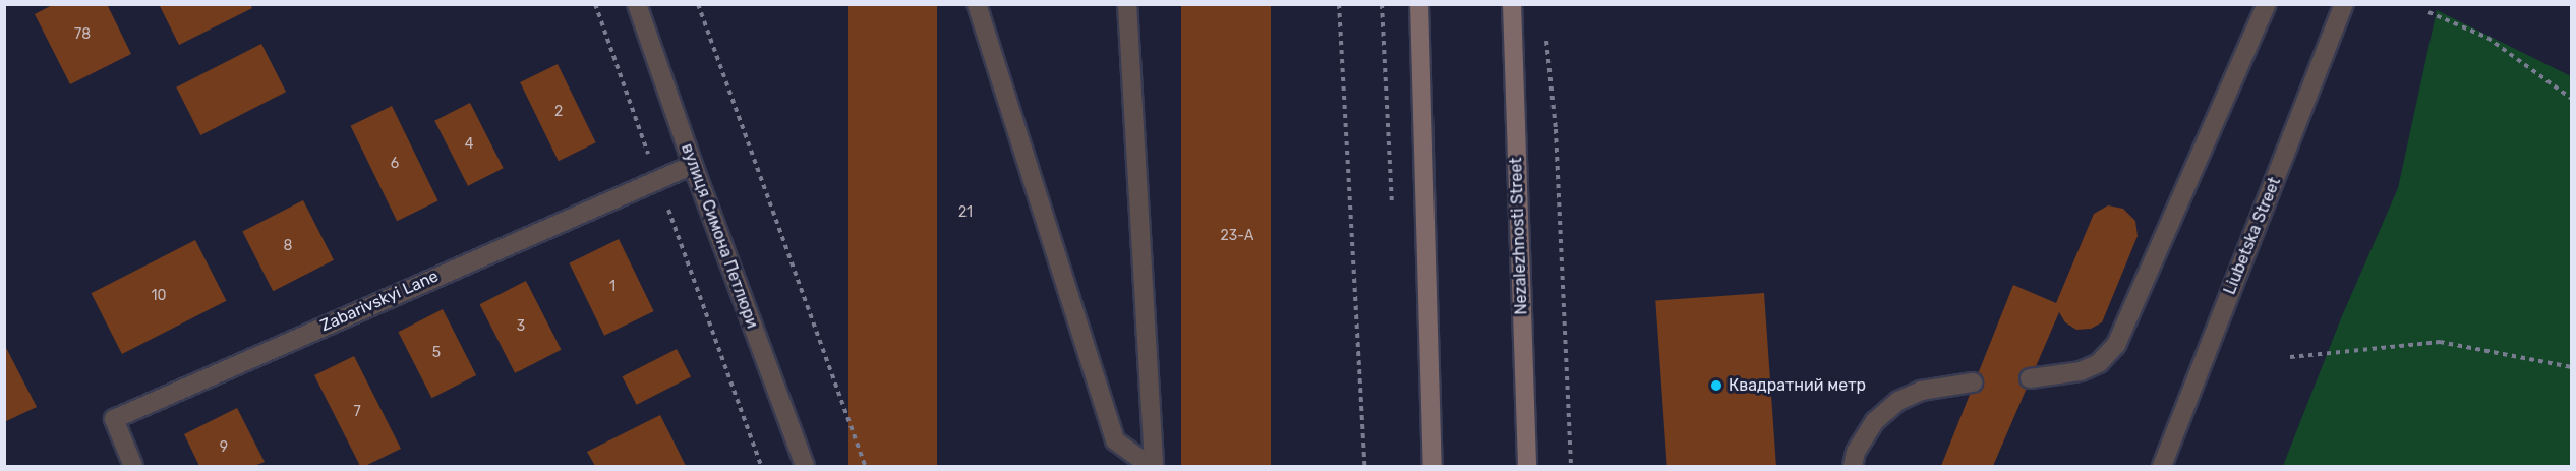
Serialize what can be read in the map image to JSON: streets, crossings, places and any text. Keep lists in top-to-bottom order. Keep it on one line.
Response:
{"streets":{"main road":["Nezalezhnosti Street"],"street":["вулиця Симона Петлюри","Liubetska Street","Zabarivskyi Lane"]},"crossings":[["вулиця Симона Петлюри","Zabarivskyi Lane"]],"places":["Квадратний метр"],"house_numbers":["78","2","4","6","21","23-А","8","1","10","3","5","7","9"]}
